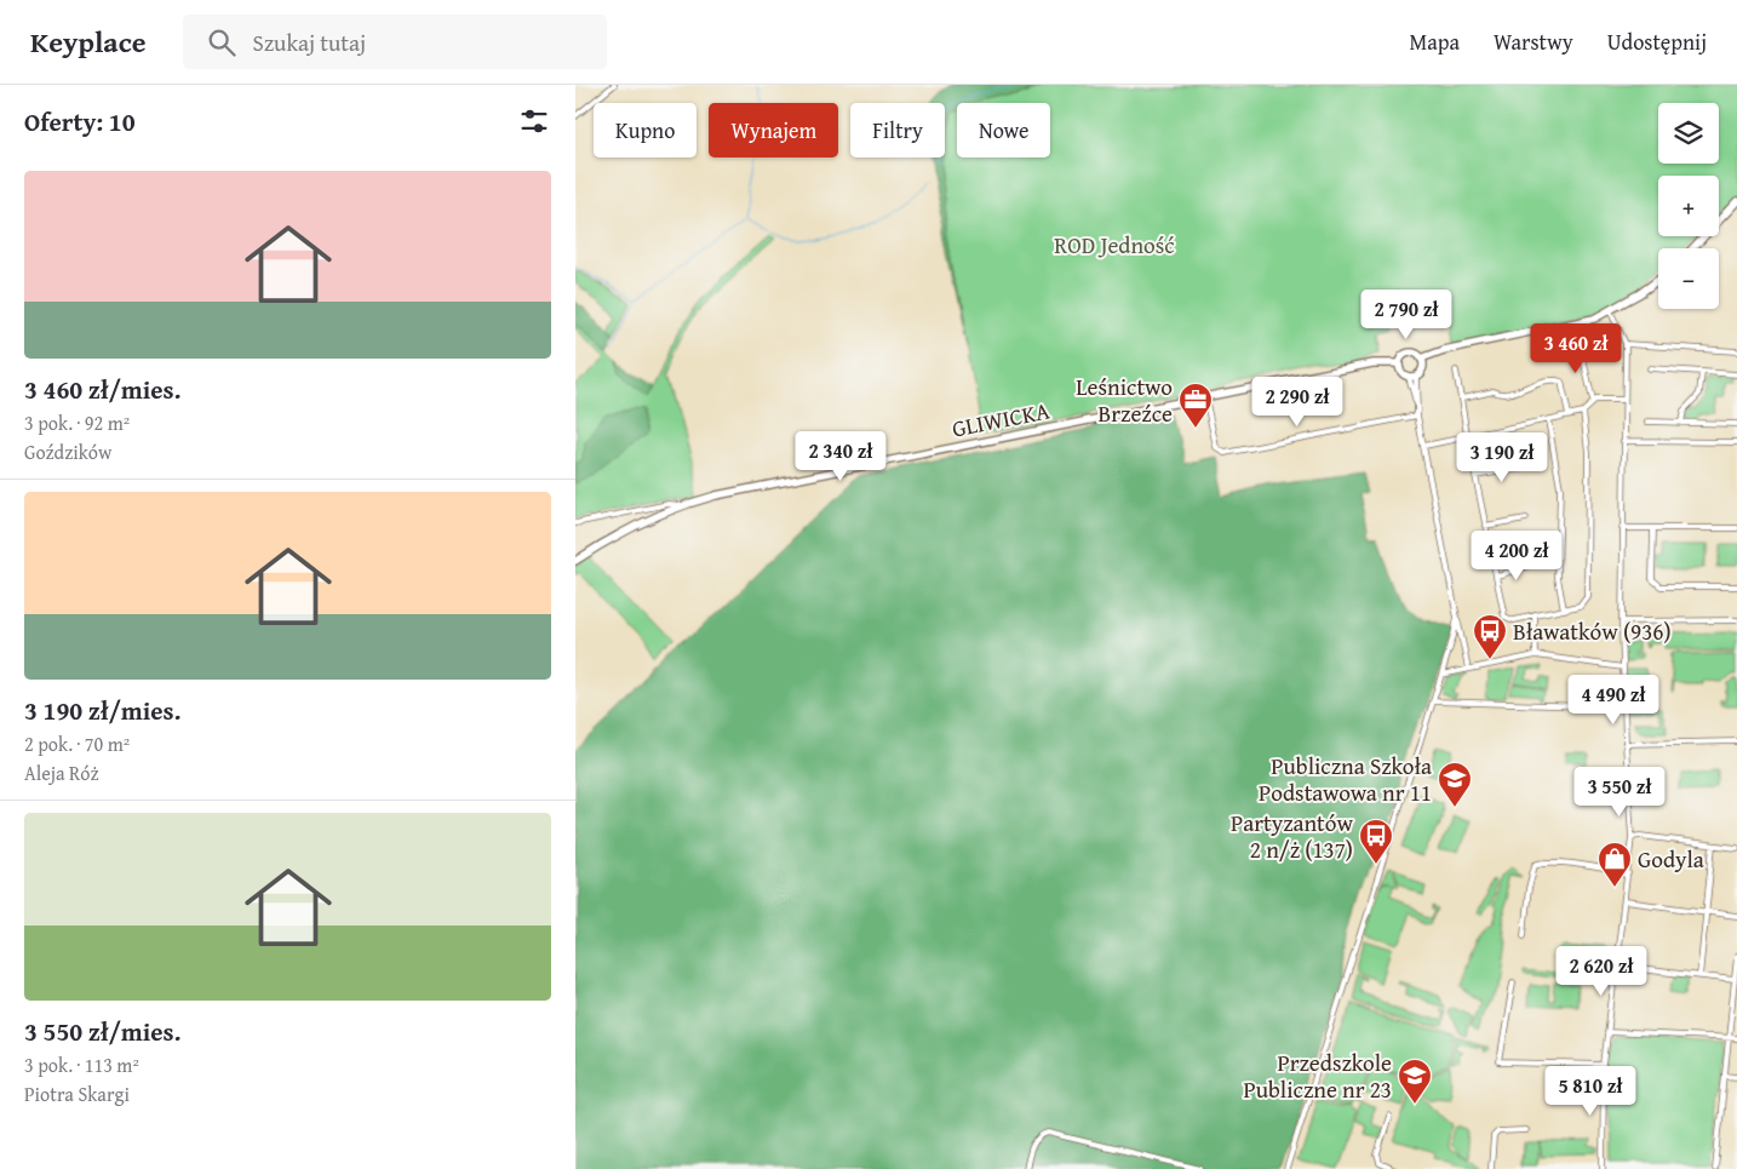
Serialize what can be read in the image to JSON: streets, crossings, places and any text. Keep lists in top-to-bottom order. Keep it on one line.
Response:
{"streets":{"main road":["GLIWICKA"]},"parks":["ROD Jedność"],"places":{"office":["Leśnictwo Brzeźce"],"bus stop":["Bławatków (936)","Partyzantów 2 n/ż (137)"],"school or university":["Publiczna Szkoła Podstawowa nr 11","Przedszkole Publiczne nr 23"],"shop":["Godyla"]},"page":{"header":"Keyplace","search":"Szukaj tutaj","nav":["Mapa","Warstwy","Udostępnij"],"heading":"Oferty: 10","map_buttons":["+","−"],"chip":["Kupno","Wynajem","Filtry","Nowe"],"list":[{"name":"3 460 zł/mies.","note":"3 pok. · 92 m² · Goździków"},{"name":"3 190 zł/mies.","note":"2 pok. · 70 m² · Aleja Róż"},{"name":"3 550 zł/mies.","note":"3 pok. · 113 m² · Piotra Skargi"}],"price":["2 790 zł","3 460 zł","2 290 zł","2 340 zł","3 190 zł","4 200 zł","4 490 zł","3 550 zł","2 620 zł","5 810 zł"]}}
